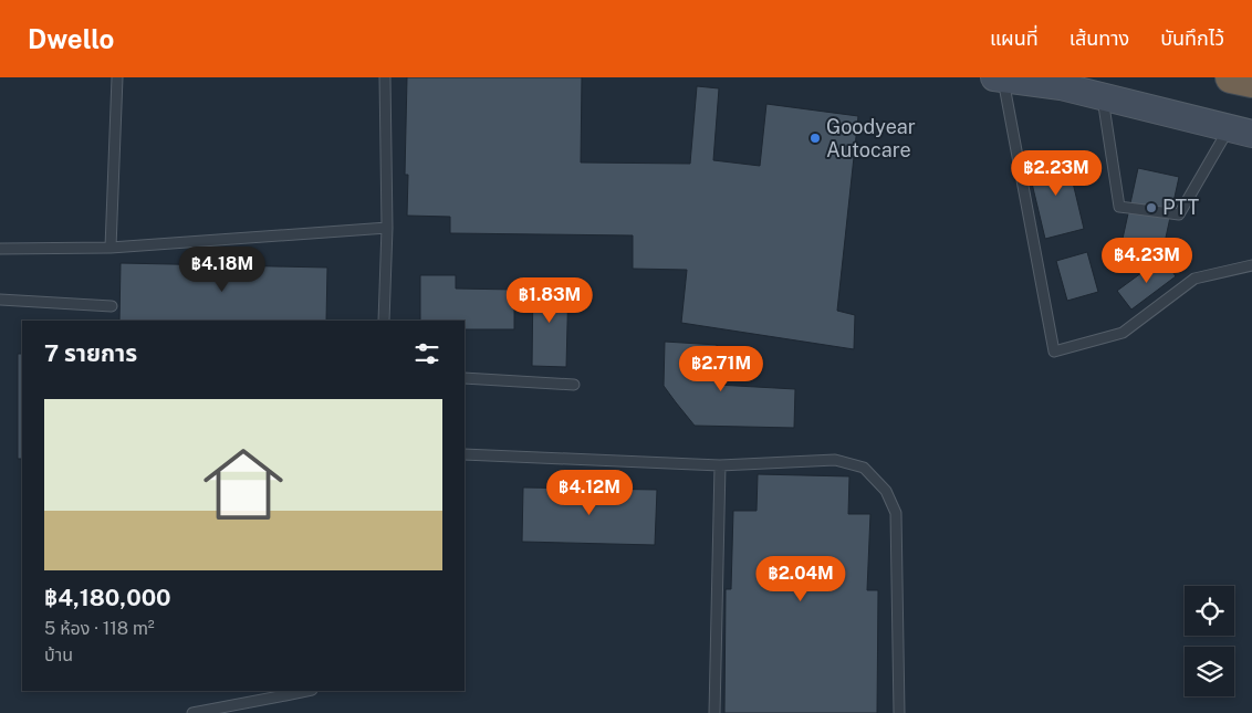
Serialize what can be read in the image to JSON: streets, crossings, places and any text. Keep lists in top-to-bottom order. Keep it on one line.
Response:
{"places":["Goodyear Autocare","PTT"],"page":{"header":"Dwello","nav":["แผนที่","เส้นทาง","บันทึกไว้"],"price":["฿2.23M","฿4.23M","฿4.18M","฿1.83M","฿2.71M","฿4.12M","฿2.04M"],"heading":"7 รายการ","list":[{"name":"฿4,180,000","note":"5 ห้อง · 118 m² · บ้าน"}]}}
